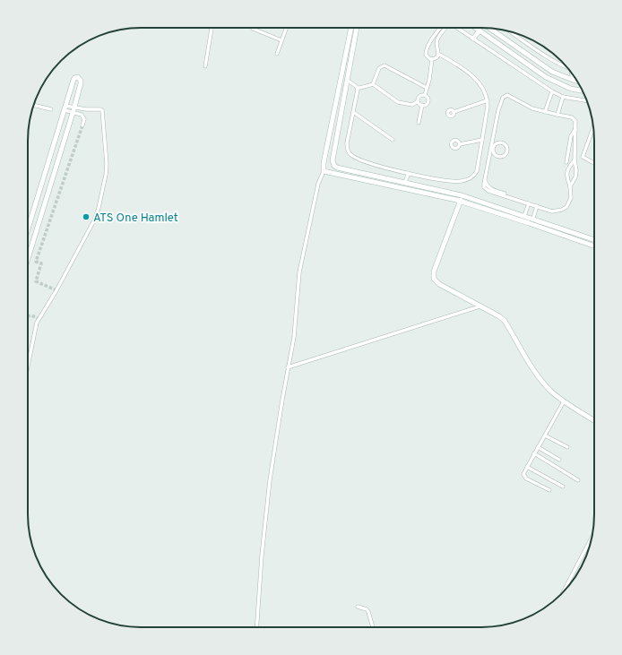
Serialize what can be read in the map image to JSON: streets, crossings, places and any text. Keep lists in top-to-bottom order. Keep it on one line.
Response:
{"places":["ATS One Hamlet"]}
